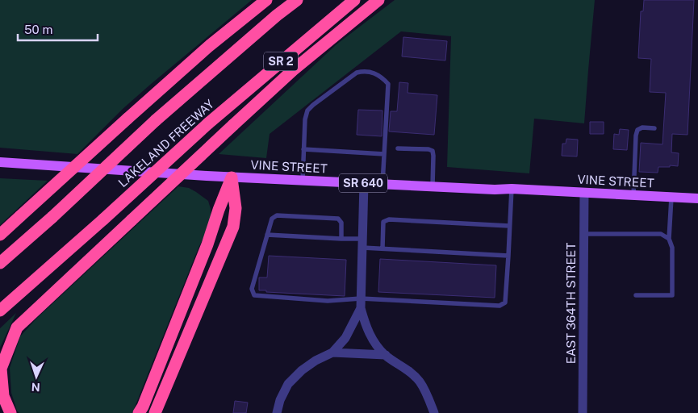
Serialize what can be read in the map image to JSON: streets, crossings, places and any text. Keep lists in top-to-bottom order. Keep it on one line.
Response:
{"streets":{"highway":["SR 2","LAKELAND FREEWAY"],"main road":["VINE STREET","SR 640"],"street":["EAST 364TH STREET"]},"crossings":[["VINE STREET","EAST 364TH STREET"]],"scale_bar":"50 m","north":"bottom"}
